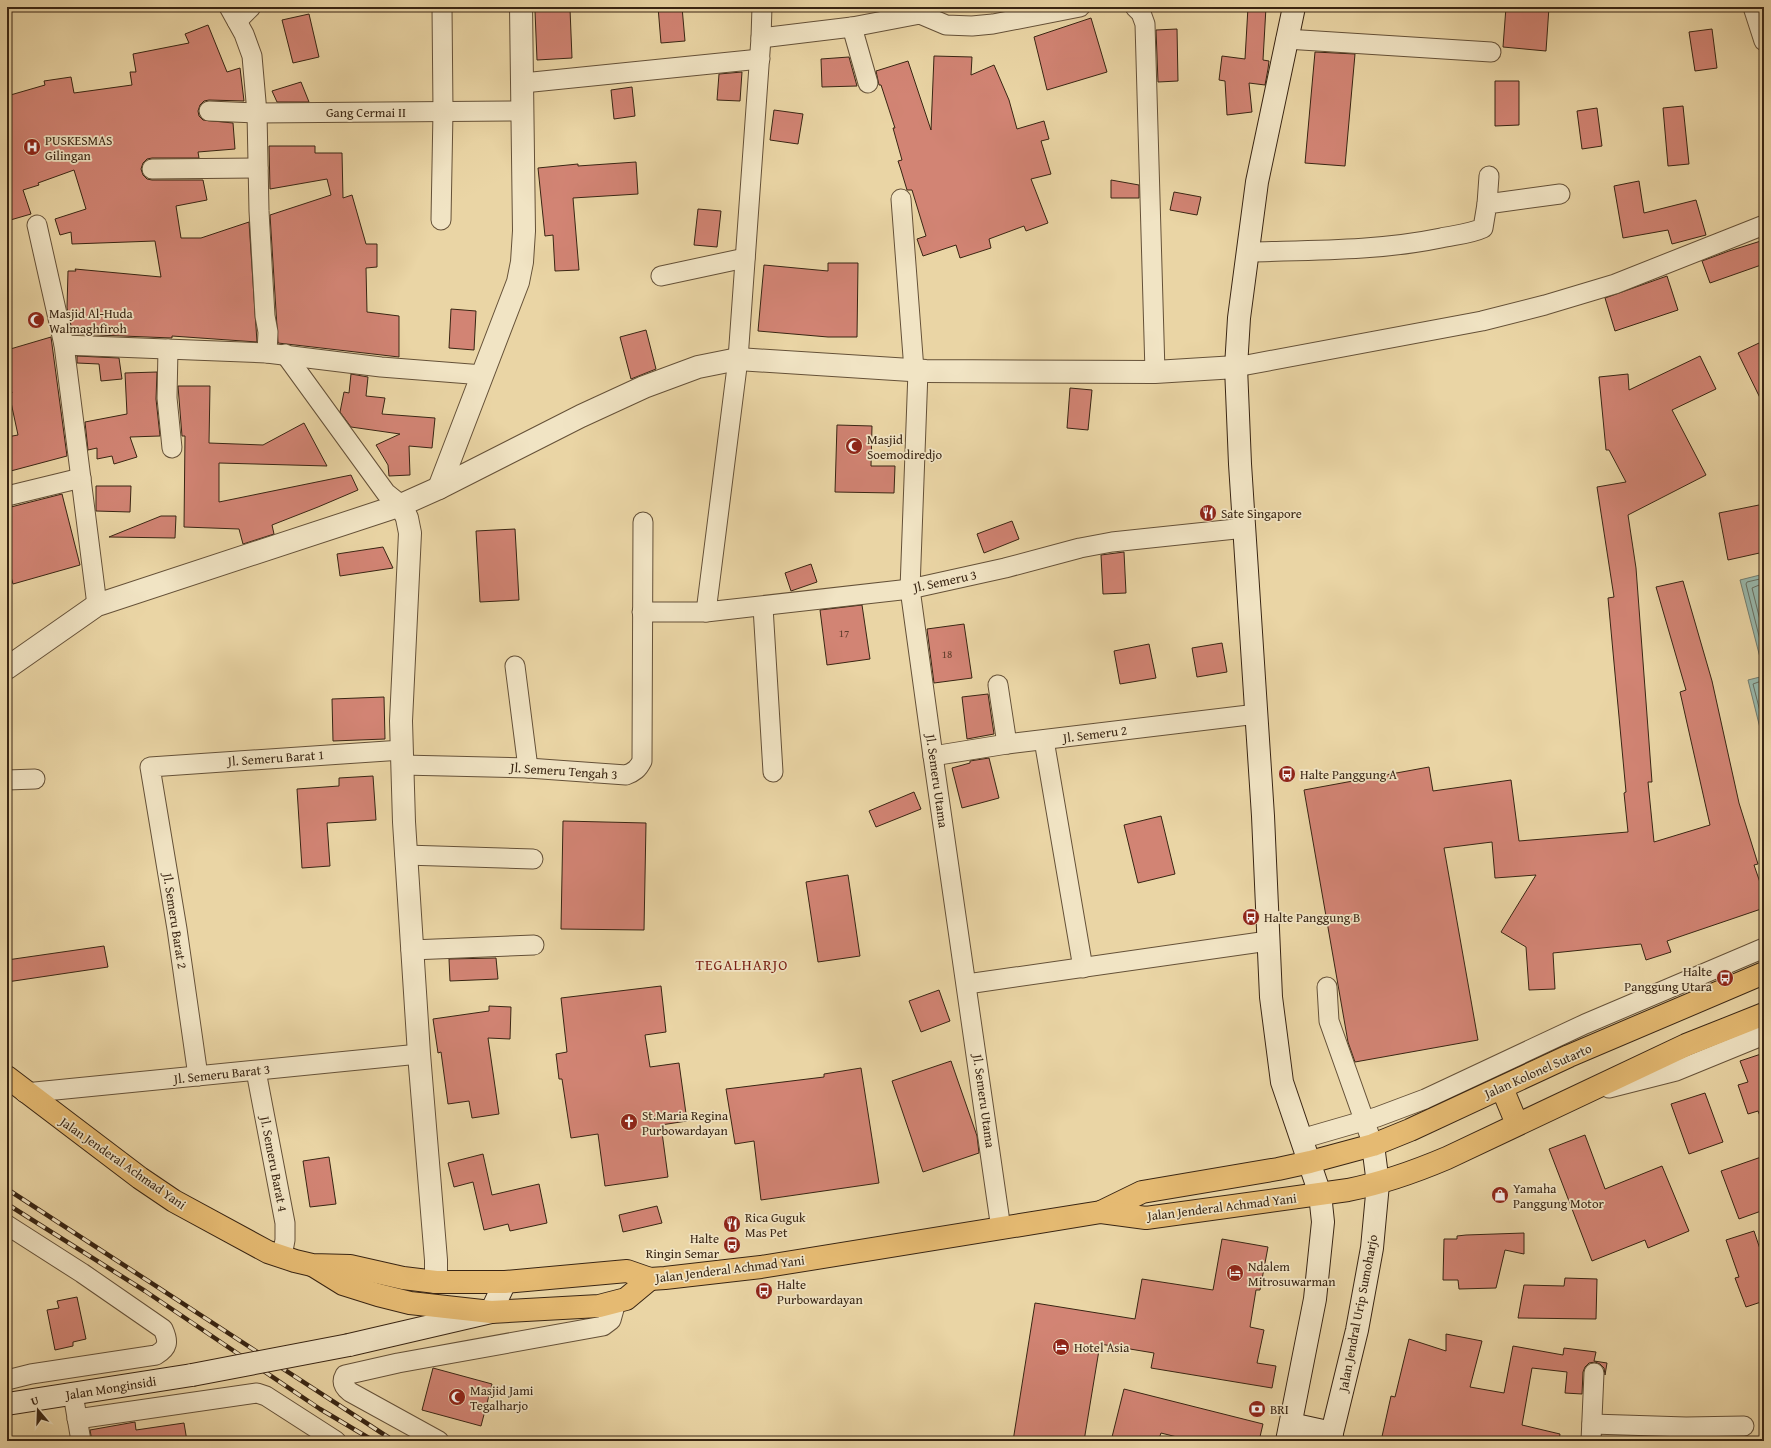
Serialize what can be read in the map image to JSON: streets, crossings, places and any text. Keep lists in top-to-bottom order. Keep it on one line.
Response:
{"streets":{"main road":["Jalan Kolonel Sutarto","Jalan Jenderal Achmad Yani"],"street":["Gang Cermai II","Jl. Semeru 3","Jl. Semeru 2","Jl. Semeru Barat 1","Jl. Semeru Tengah 3","Jl. Semeru Utama","Jl. Semeru Barat 2","Jl. Semeru Barat 3","Jl. Semeru Barat 4","Jalan Jendral Urip Sumoharjo","Jalan Monginsidi"]},"crossings":[["Jl. Semeru 3","Jl. Semeru Tengah 3"],["Jl. Semeru 3","Jl. Semeru Utama"],["Jl. Semeru 2","Jl. Semeru Utama"],["Jl. Semeru Barat 1","Jl. Semeru Tengah 3"],["Jl. Semeru Barat 1","Jl. Semeru Barat 2"],["Jl. Semeru Utama","Jalan Jenderal Achmad Yani"],["Jl. Semeru Barat 2","Jl. Semeru Barat 3"],["Jalan Kolonel Sutarto","Jalan Jenderal Achmad Yani"],["Jalan Kolonel Sutarto","Jalan Jendral Urip Sumoharjo"],["Jl. Semeru Barat 3","Jalan Jenderal Achmad Yani"],["Jl. Semeru Barat 3","Jl. Semeru Barat 4"],["Jalan Jenderal Achmad Yani","Jl. Semeru Barat 4"],["Jalan Jenderal Achmad Yani","Jalan Monginsidi"]],"districts":["TEGALHARJO"],"places":{"hospital":["PUSKESMAS Gilingan"],"mosque":["Masjid Al-Huda Walmaghfiroh","Masjid Soemodiredjo","Masjid Jami Tegalharjo"],"restaurant":["Sate Singapore","Rica Guguk Mas Pet"],"bus stop":["Halte Panggung A","Halte Panggung B","Halte Panggung Utara","Halte Ringin Semar","Halte Purbowardayan"],"church":["St.Maria Regina Purbowardayan"],"shop":["Yamaha Panggung Motor"],"hotel":["Ndalem Mitrosuwarman","Hotel Asia"],"bank":["BRI"]},"house_numbers":["17","18"],"north":"top"}
